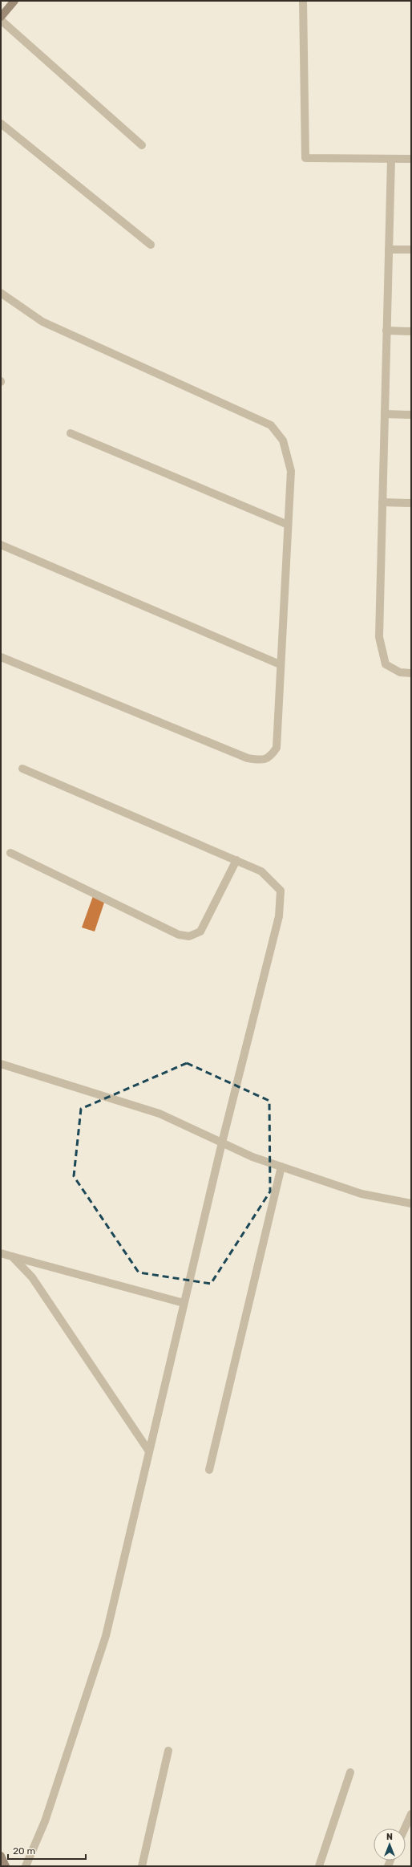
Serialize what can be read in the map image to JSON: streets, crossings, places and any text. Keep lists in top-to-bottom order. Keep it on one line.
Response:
{"scale_bar":"20 m","north":"top"}
